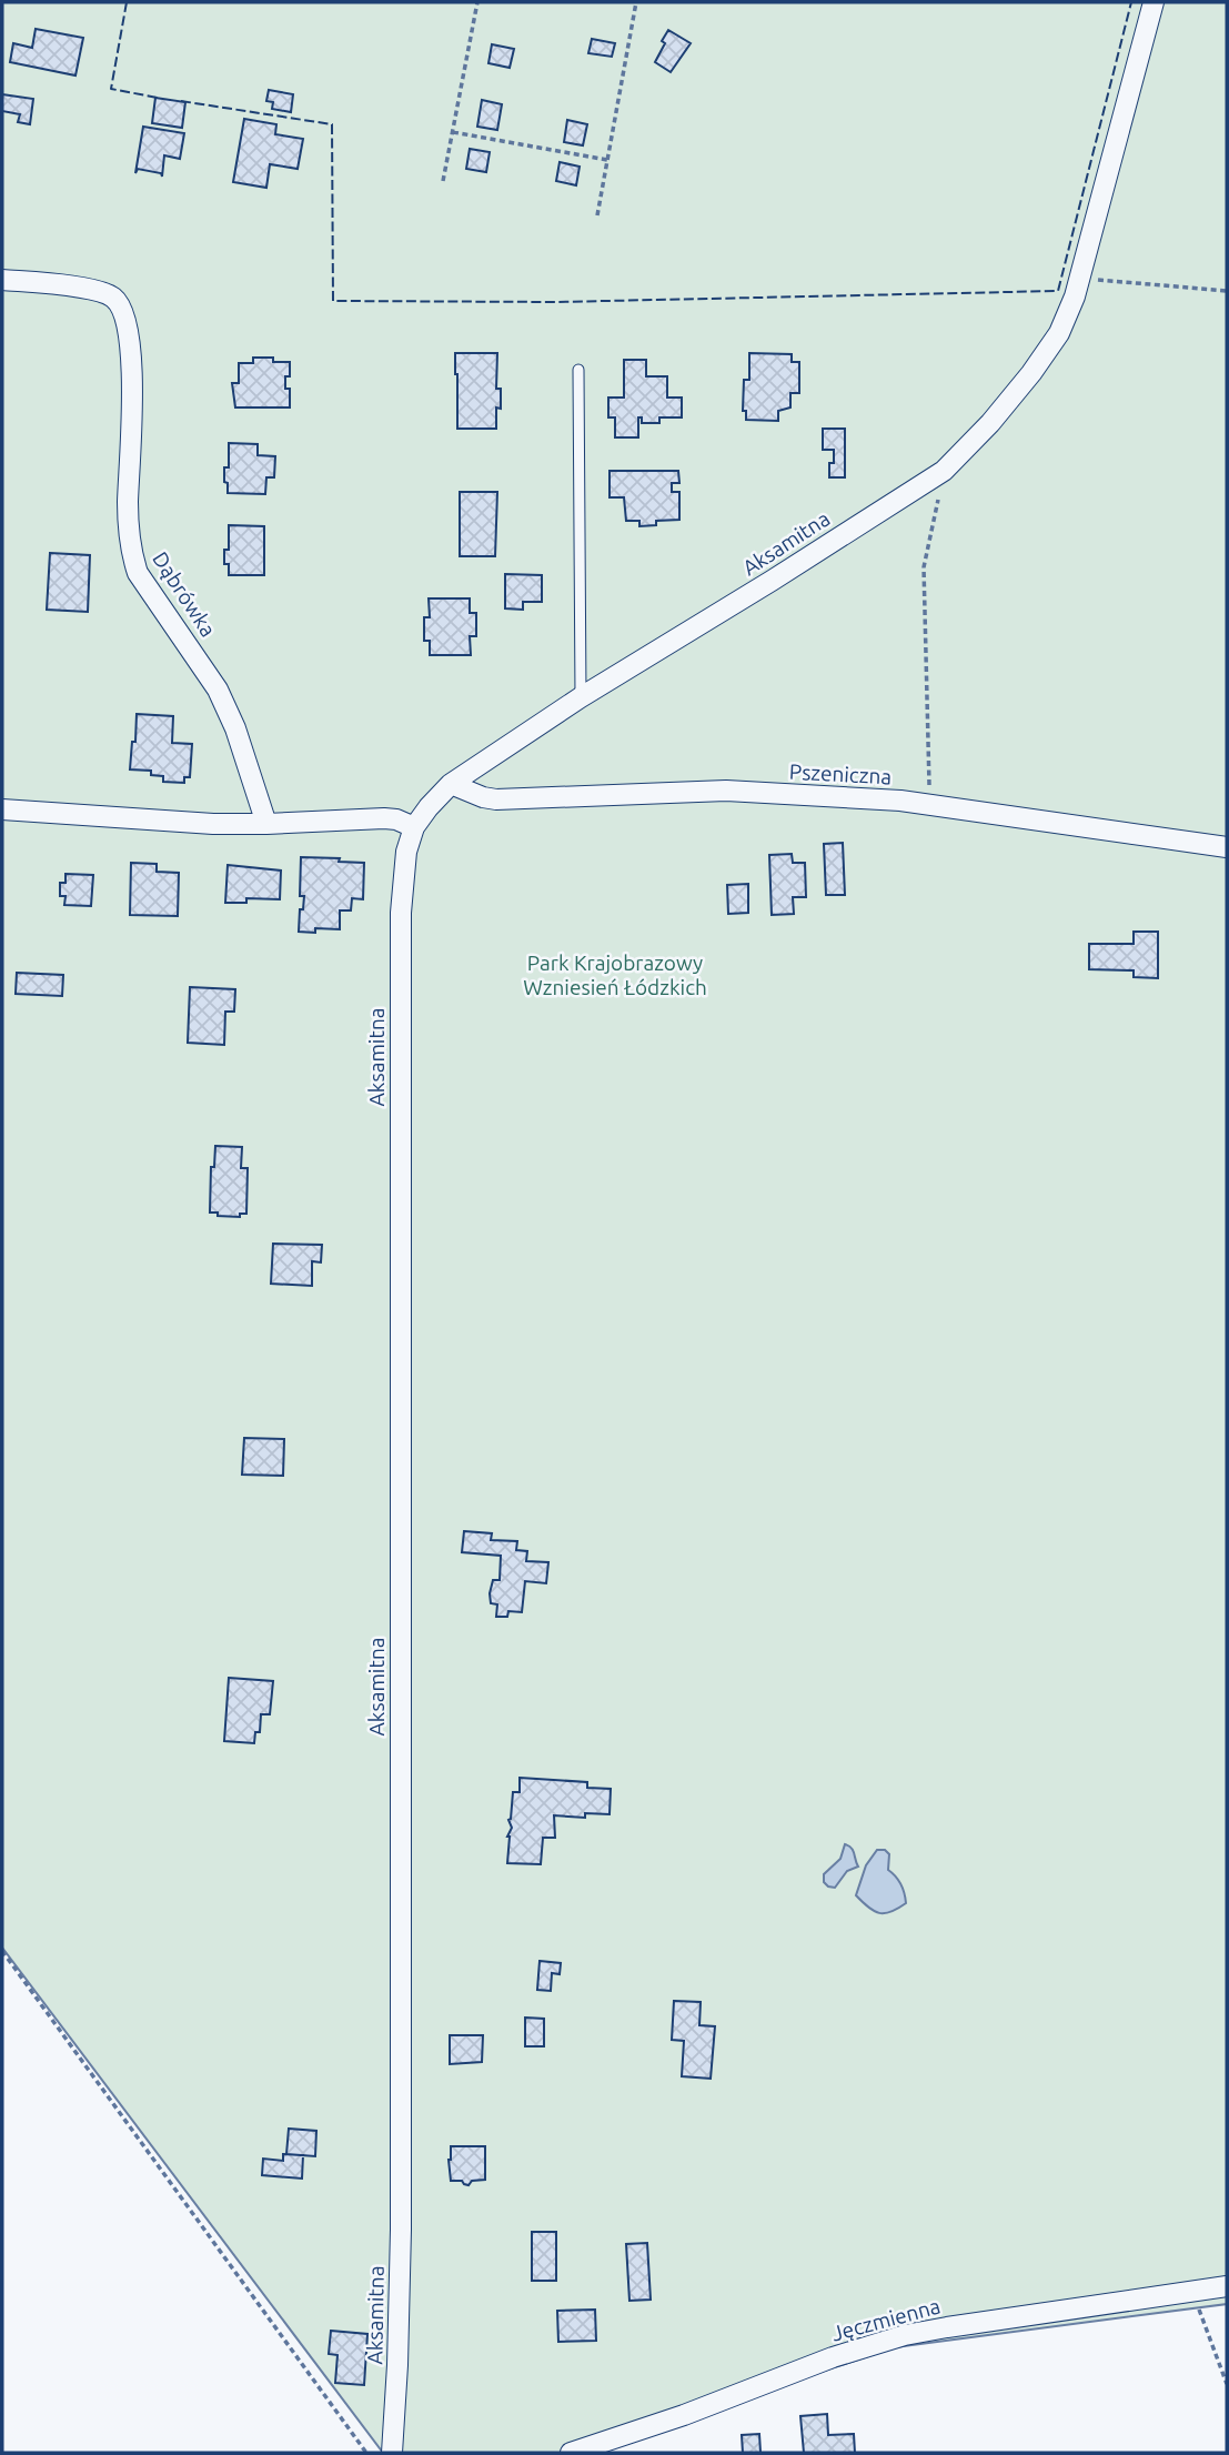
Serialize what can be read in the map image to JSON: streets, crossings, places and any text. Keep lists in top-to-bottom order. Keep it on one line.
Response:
{"streets":{"street":["Aksamitna","Dąbrówka","Pszeniczna","Jęczmienna"]},"crossings":[["Aksamitna","Pszeniczna"]],"parks":["Park Krajobrazowy Wzniesień Łódzkich"]}
